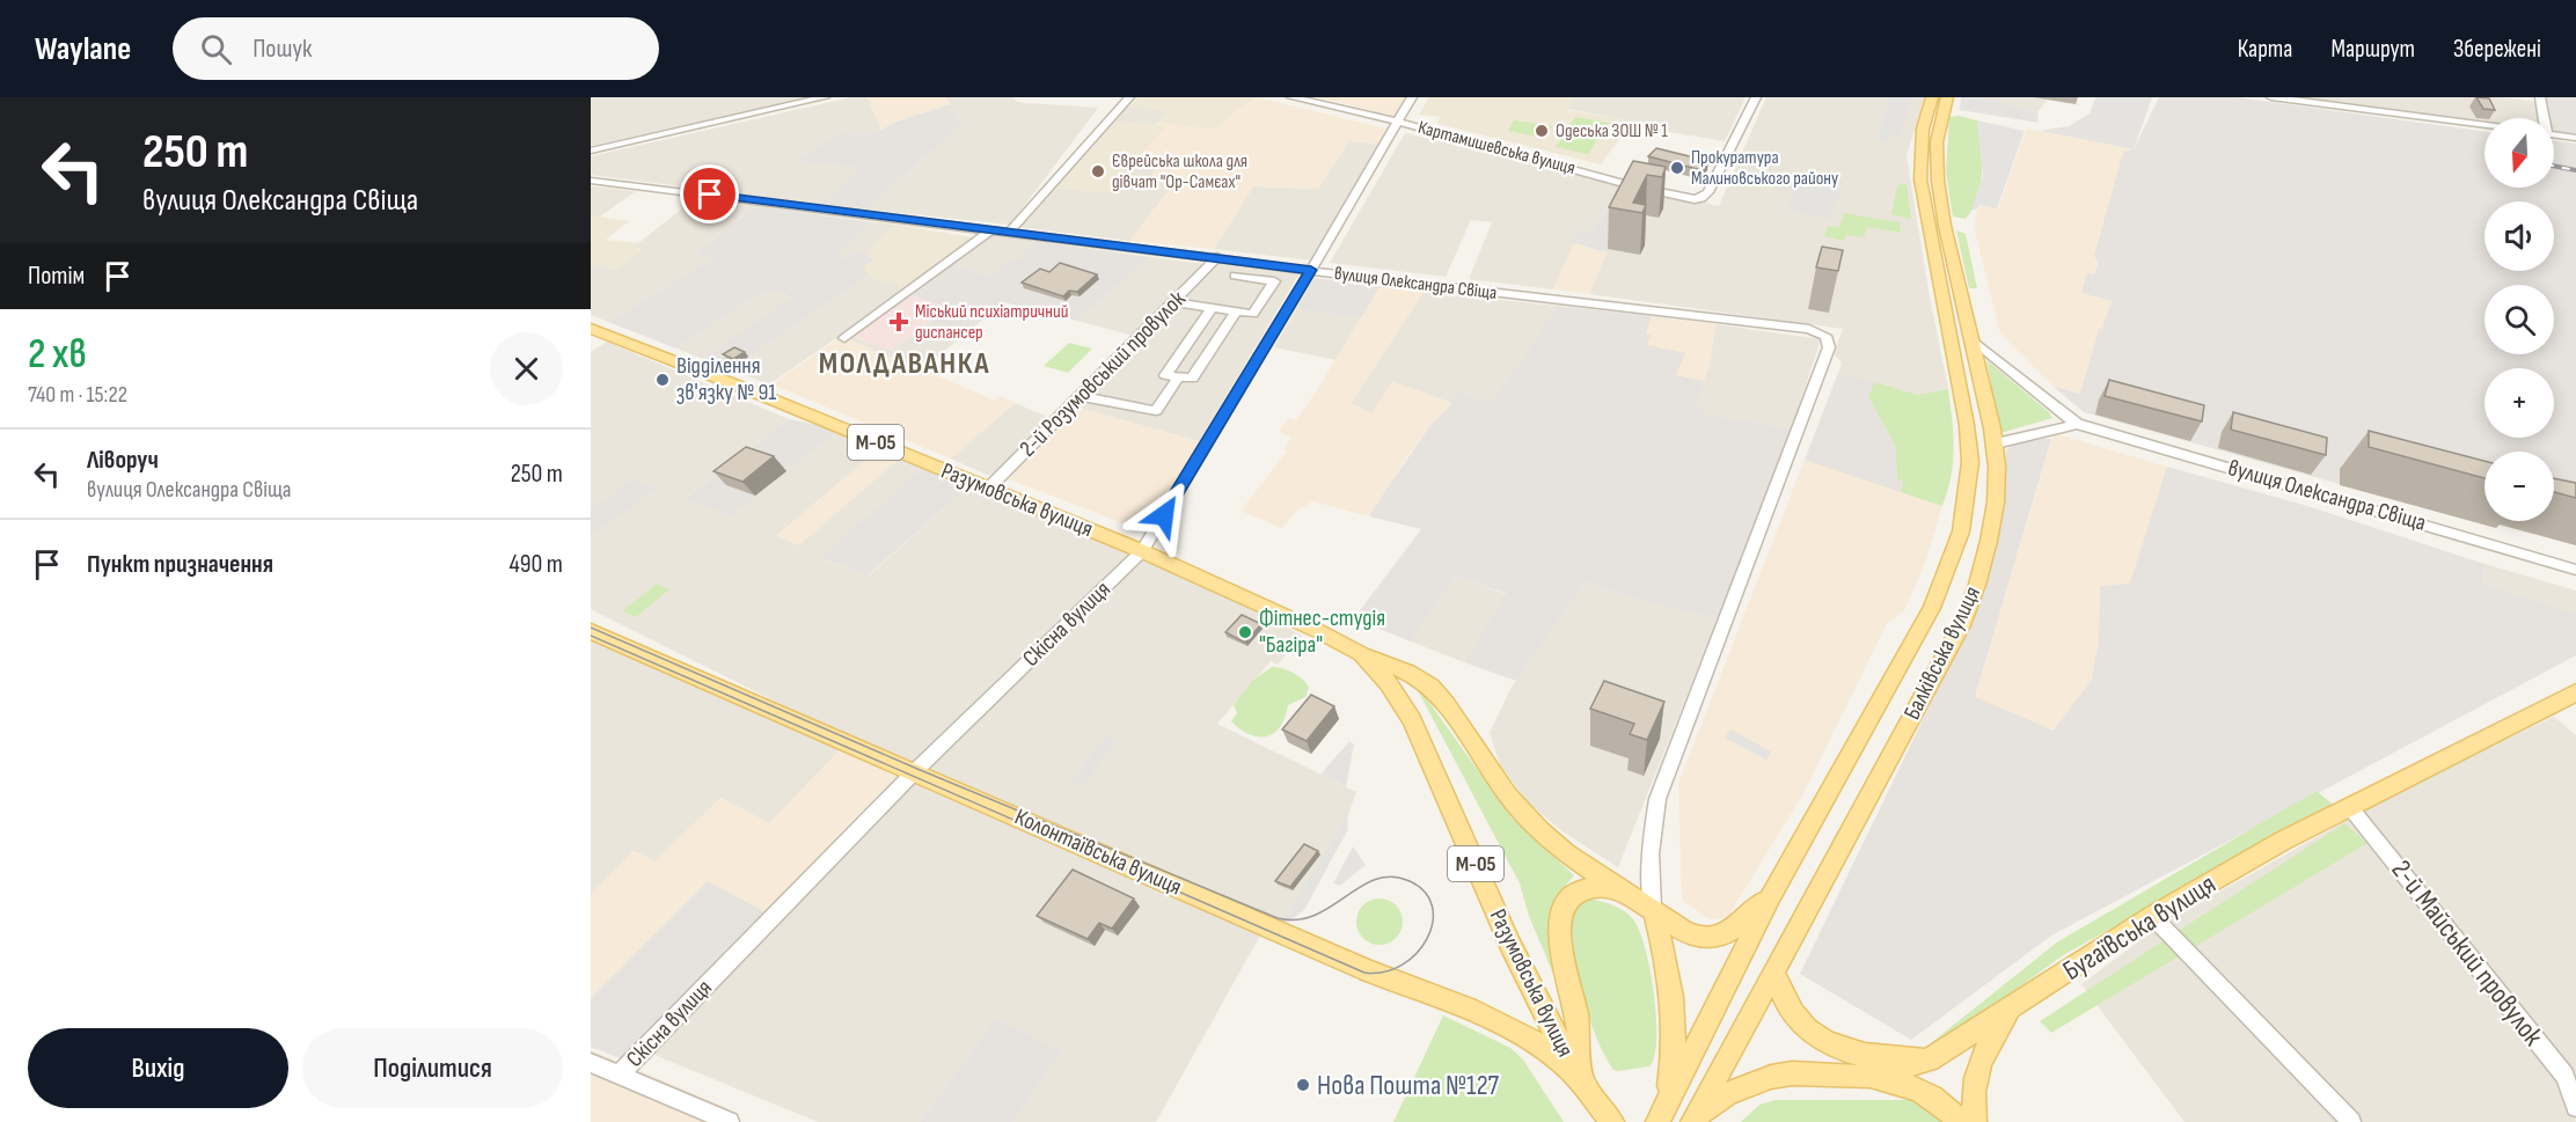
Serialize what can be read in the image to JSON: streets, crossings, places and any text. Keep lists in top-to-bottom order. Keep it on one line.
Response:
{"streets":{"main road":["М-05","Разумовська вулиця","Балківська вулиця","Колонтаївська вулиця","Бугаївська вулиця"],"street":["Картамишевська вулиця","вулиця Олександра Свіща","2-й Розумовський провулок","Cкісна вулиця","2-й Майський провулок"]},"crossings":[["Картамишевська вулиця","Cкісна вулиця"],["вулиця Олександра Свіща","2-й Розумовський провулок"],["вулиця Олександра Свіща","Cкісна вулиця"],["2-й Розумовський провулок","Разумовська вулиця"],["М-05","Разумовська вулиця"],["М-05","Колонтаївська вулиця"],["Разумовська вулиця","Cкісна вулиця"],["Разумовська вулиця","Колонтаївська вулиця"],["Cкісна вулиця","Колонтаївська вулиця"],["Балківська вулиця","Бугаївська вулиця"],["Бугаївська вулиця","2-й Майський провулок"]],"districts":["МОЛДАВАНКА"],"places":{"other":["Одеська ЗОШ № 1","Прокуратура Малиновського району","Єврейська школа для дівчат \"Ор-Самєах\"","Відділення зв'язку № 91","Фітнес-студія \"Багіра\"","Нова Пошта №127"],"health":["Міський психіатричний диспансер"]},"north":"bottom","page":{"header":"Waylane","search":"Пошук","nav":["Карта","Маршрут","Збережені"],"turn":["250 m","вулиця Олександра Свіща"],"map_buttons":["+","−"],"then":"Потім","heading":["2 хв","740 m · 15:22"],"list":[{"name":"Ліворуч","note":"вулиця Олександра Свіща","value":"250 m"},{"name":"Пункт призначення","value":"490 m"}],"buttons":["Вихід","Поділитися"]}}
